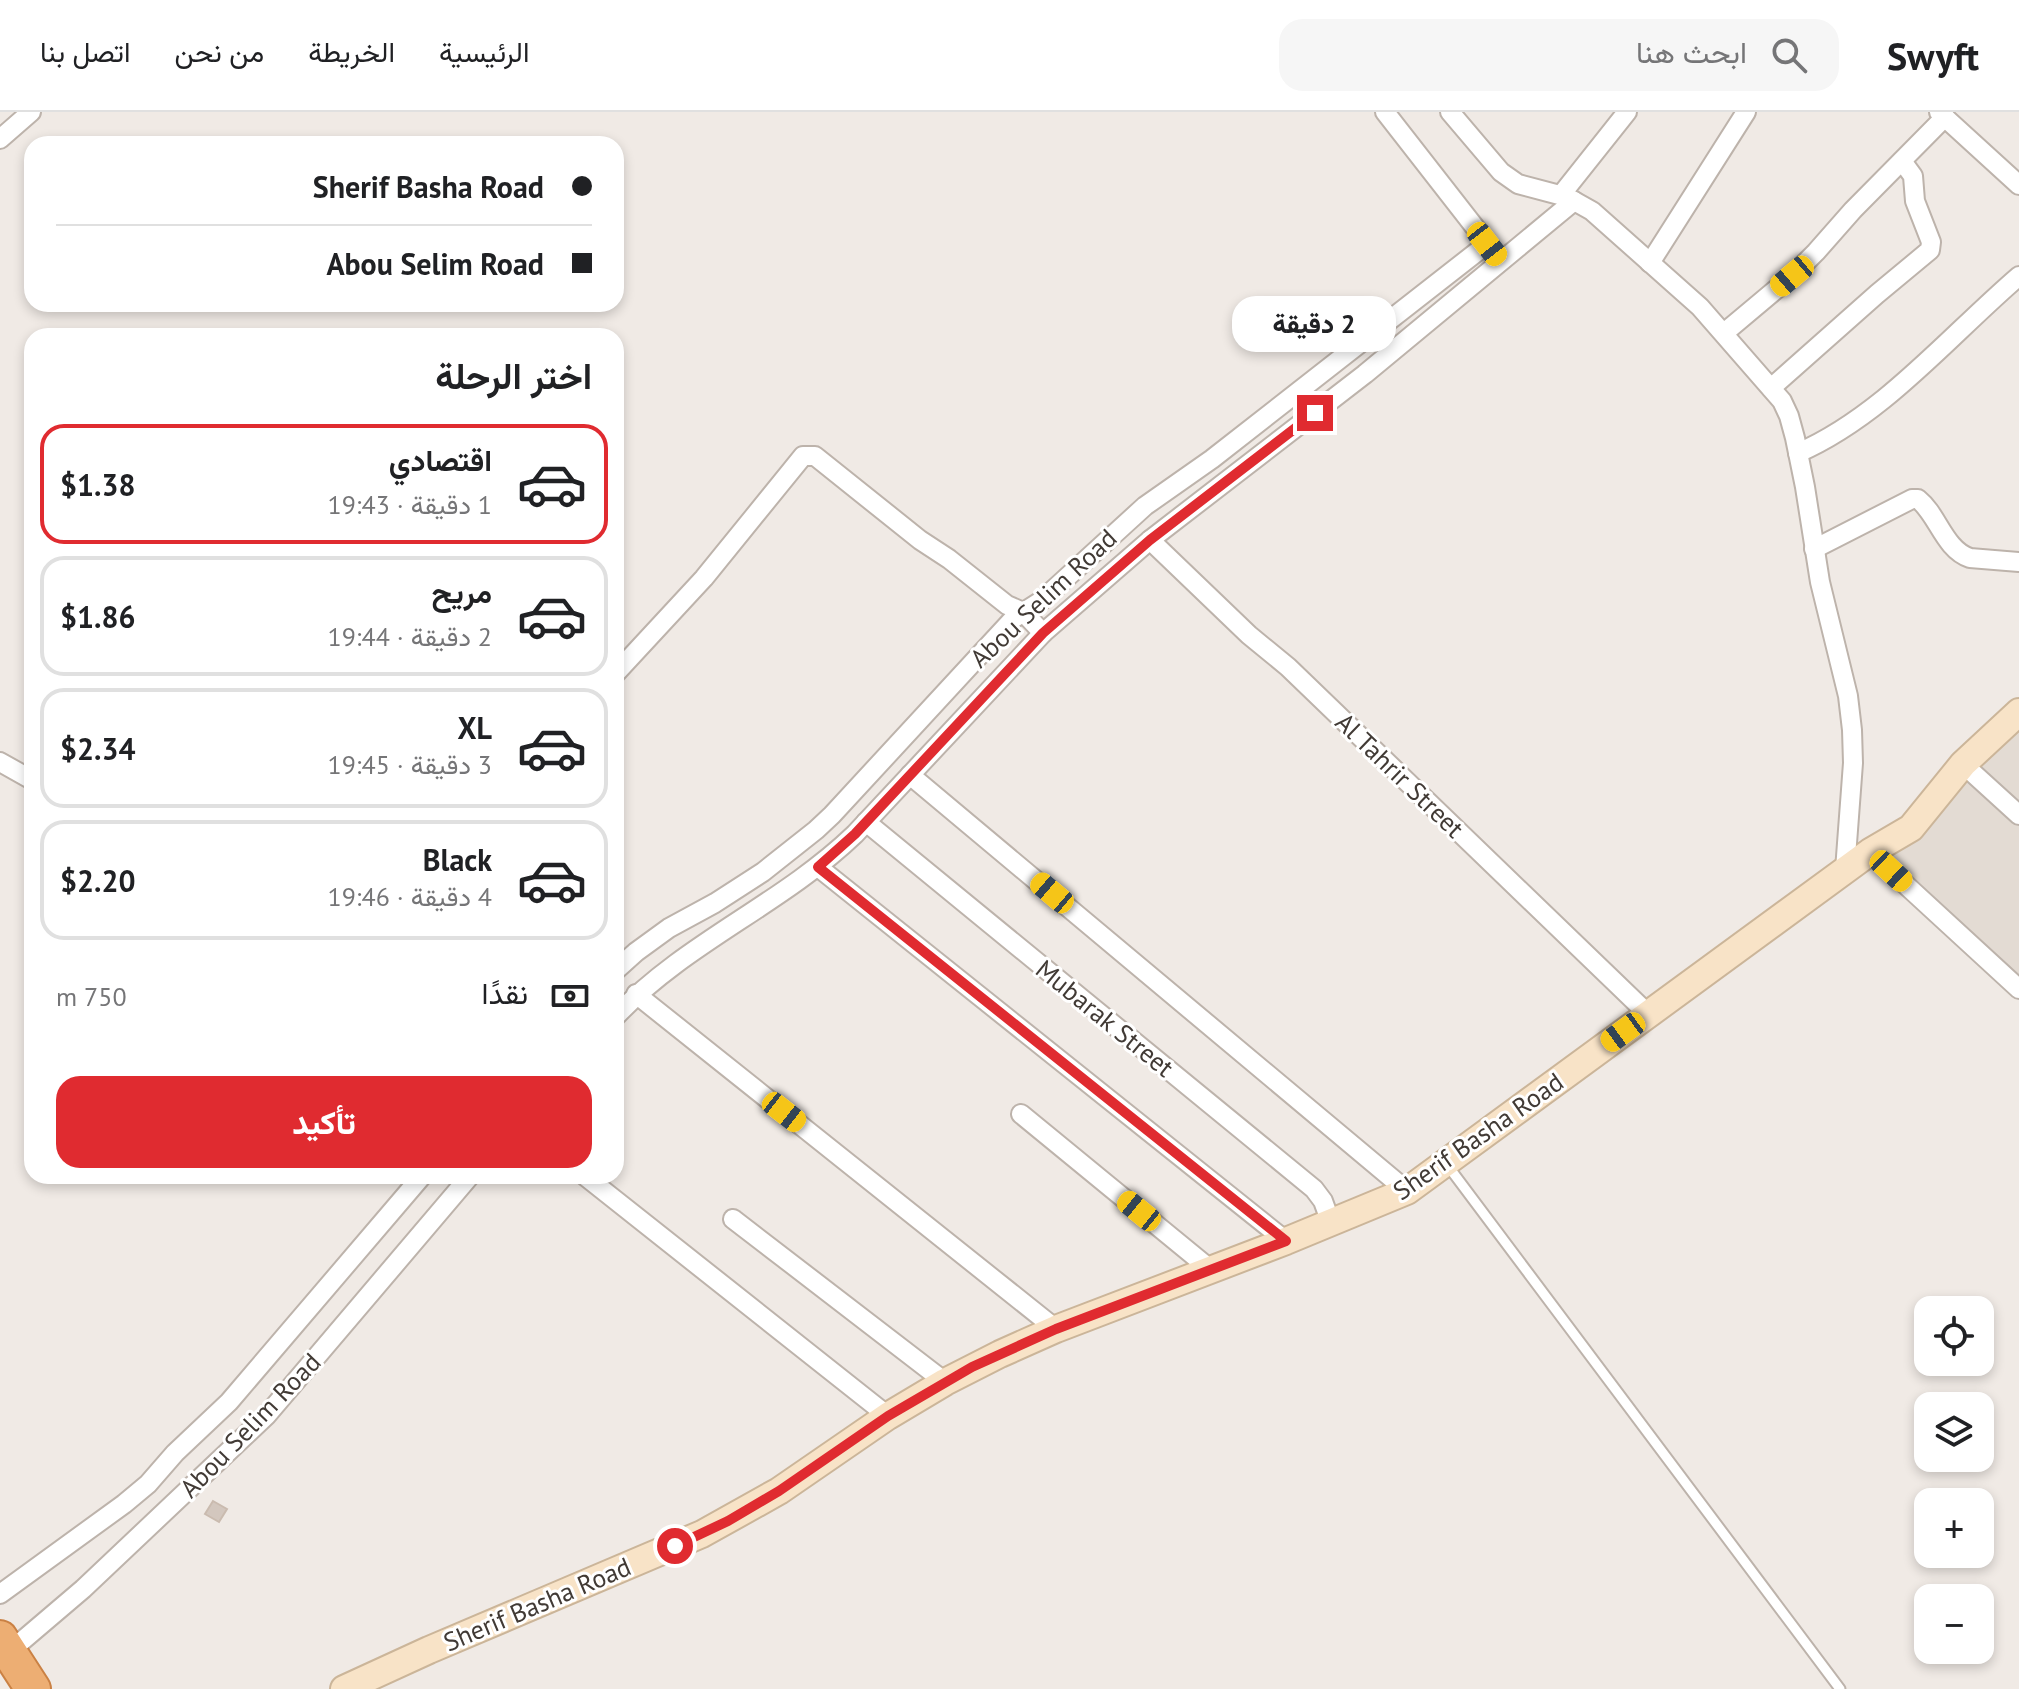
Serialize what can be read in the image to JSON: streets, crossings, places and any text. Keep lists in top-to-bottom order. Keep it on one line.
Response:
{"streets":{"street":["Abou Selim Road","Al Tahrir Street","Mubarak Street","Sherif Basha Road"]},"crossings":[["Abou Selim Road","Al Tahrir Street"],["Abou Selim Road","Mubarak Street"],["Al Tahrir Street","Sherif Basha Road"],["Mubarak Street","Sherif Basha Road"]],"page":{"header":"Swyft","search":"ابحث هنا","nav":["الرئيسية","الخريطة","من نحن","اتصل بنا"],"banner":["Sherif Basha Road","Abou Selim Road"],"bubble":"2 دقيقة","heading":"اختر الرحلة","list":[{"name":"اقتصادي","note":"1 دقيقة · 19:43","value":"$1.38"},{"name":"مريح","note":"2 دقيقة · 19:44","value":"$1.86"},{"name":"XL","note":"3 دقيقة · 19:45","value":"$2.34"},{"name":"Black","note":"4 دقيقة · 19:46","value":"$2.20"}],"pay":["نقدًا","750 m"],"buttons":"تأكيد","map_buttons":["+","−"]}}
